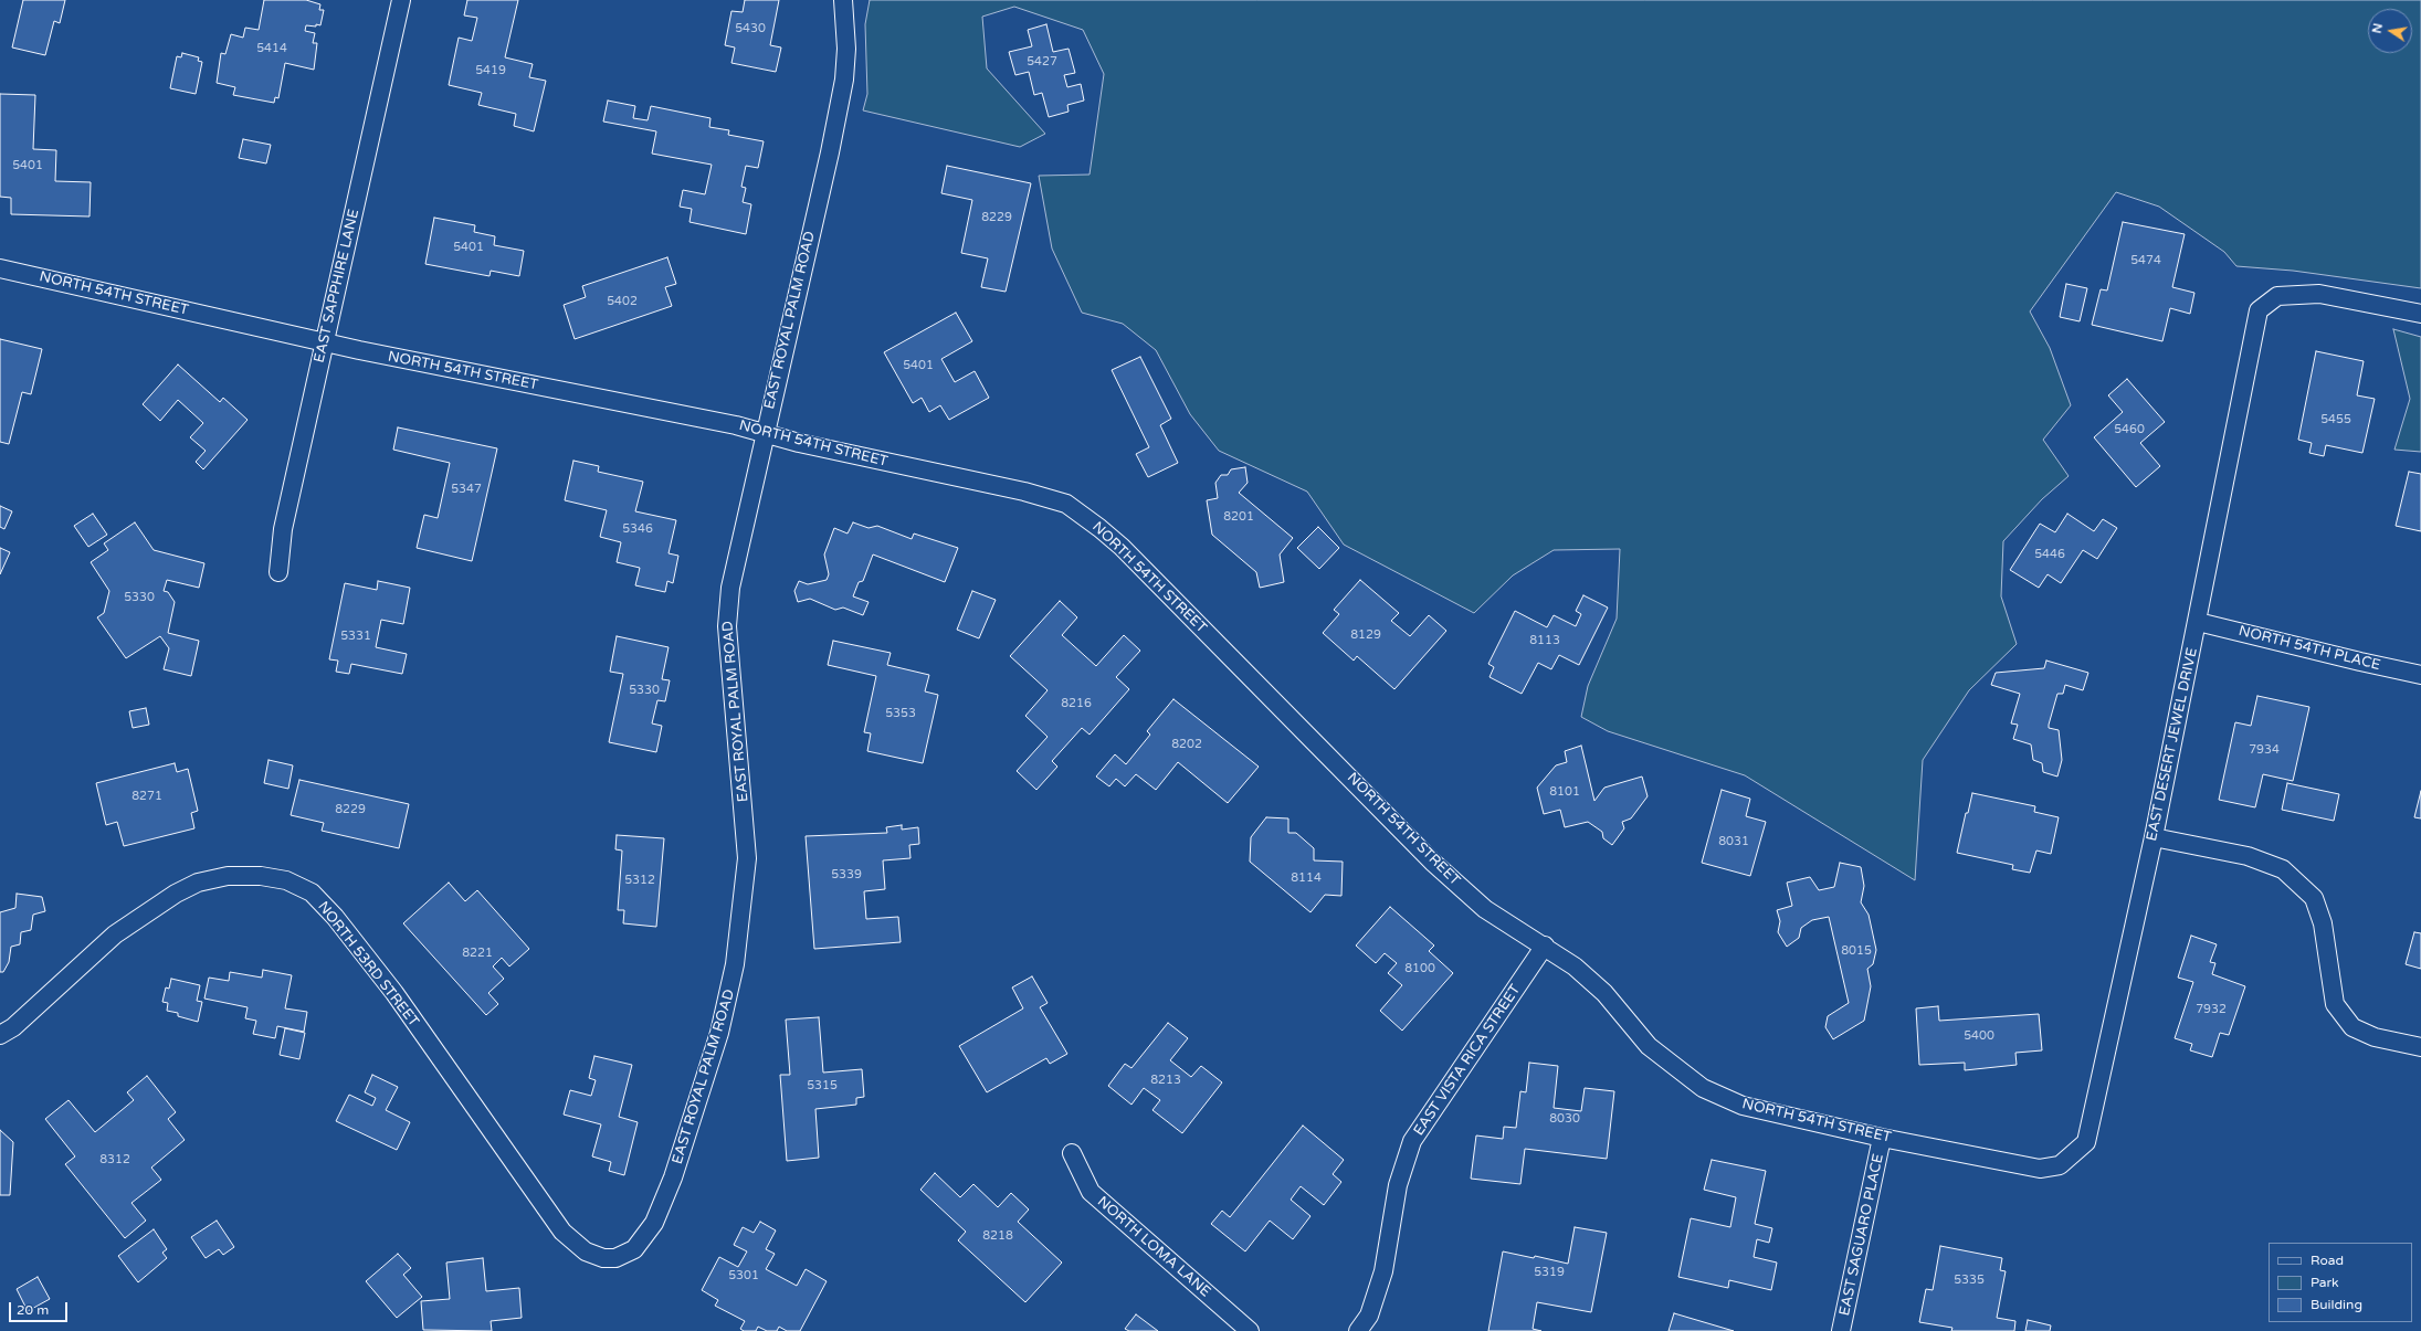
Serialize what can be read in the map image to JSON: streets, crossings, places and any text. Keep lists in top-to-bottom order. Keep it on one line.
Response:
{"streets":{"street":["EAST SAPPHIRE LANE","NORTH 54TH STREET","EAST ROYAL PALM ROAD","NORTH 54TH PLACE","EAST DESERT JEWEL DRIVE","NORTH 53RD STREET","EAST VISTA RICA STREET","EAST SAGUARO PLACE","NORTH LOMA LANE"]},"crossings":[["EAST SAPPHIRE LANE","NORTH 54TH STREET"],["NORTH 54TH STREET","EAST ROYAL PALM ROAD"],["NORTH 54TH STREET","EAST DESERT JEWEL DRIVE"],["NORTH 54TH STREET","EAST VISTA RICA STREET"],["NORTH 54TH STREET","EAST SAGUARO PLACE"],["EAST ROYAL PALM ROAD","NORTH 53RD STREET"],["NORTH 54TH PLACE","EAST DESERT JEWEL DRIVE"]],"house_numbers":["5430","5414","5427","5419","5401","8229","5401","5474","5402","5401","5455","5460","5347","8201","5346","5446","5330","8129","5331","8113","5330","8216","5353","8202","7934","8101","8271","8229","8031","5339","8114","5312","8015","8221","8100","7932","5400","8213","5315","8030","8312","8218","5319","5301","5335"],"legend":["Road","Park","Building"],"scale_bar":"20 m","north":"left"}
